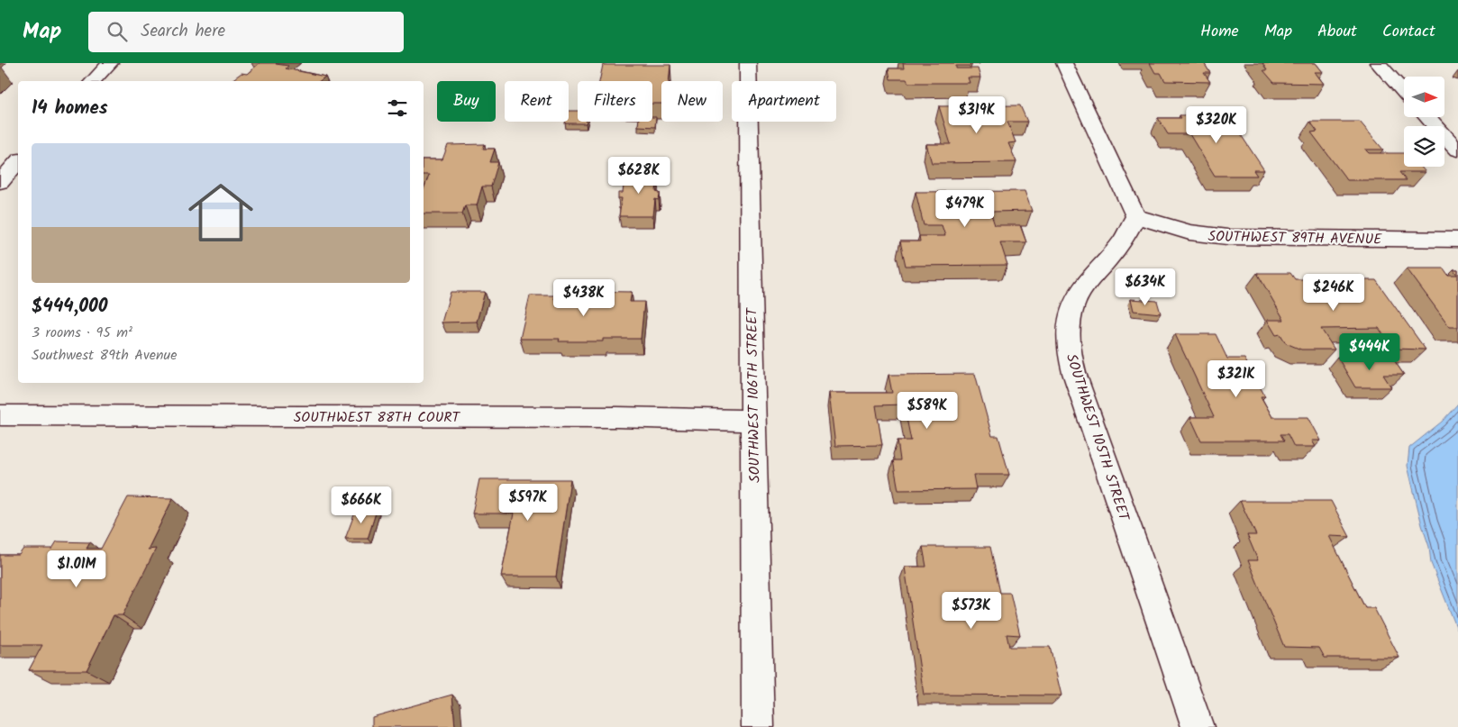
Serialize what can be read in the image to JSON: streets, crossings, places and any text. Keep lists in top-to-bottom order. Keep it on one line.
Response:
{"streets":{"street":["SOUTHWEST 89TH AVENUE","SOUTHWEST 106TH STREET","SOUTHWEST 88TH COURT","SOUTHWEST 105TH STREET"]},"crossings":[["SOUTHWEST 89TH AVENUE","SOUTHWEST 105TH STREET"],["SOUTHWEST 106TH STREET","SOUTHWEST 88TH COURT"]],"north":"right","page":{"header":"Map","search":"Search here","nav":["Home","Map","About","Contact"],"chip":["Buy","Rent","Filters","New","Apartment"],"heading":"14 homes","price":["$319K","$320K","$628K","$479K","$634K","$246K","$438K","$444K","$321K","$589K","$597K","$666K","$1.01M","$573K"],"list":[{"name":"$444,000","note":"3 rooms · 95 m² · Southwest 89th Avenue"}]}}
